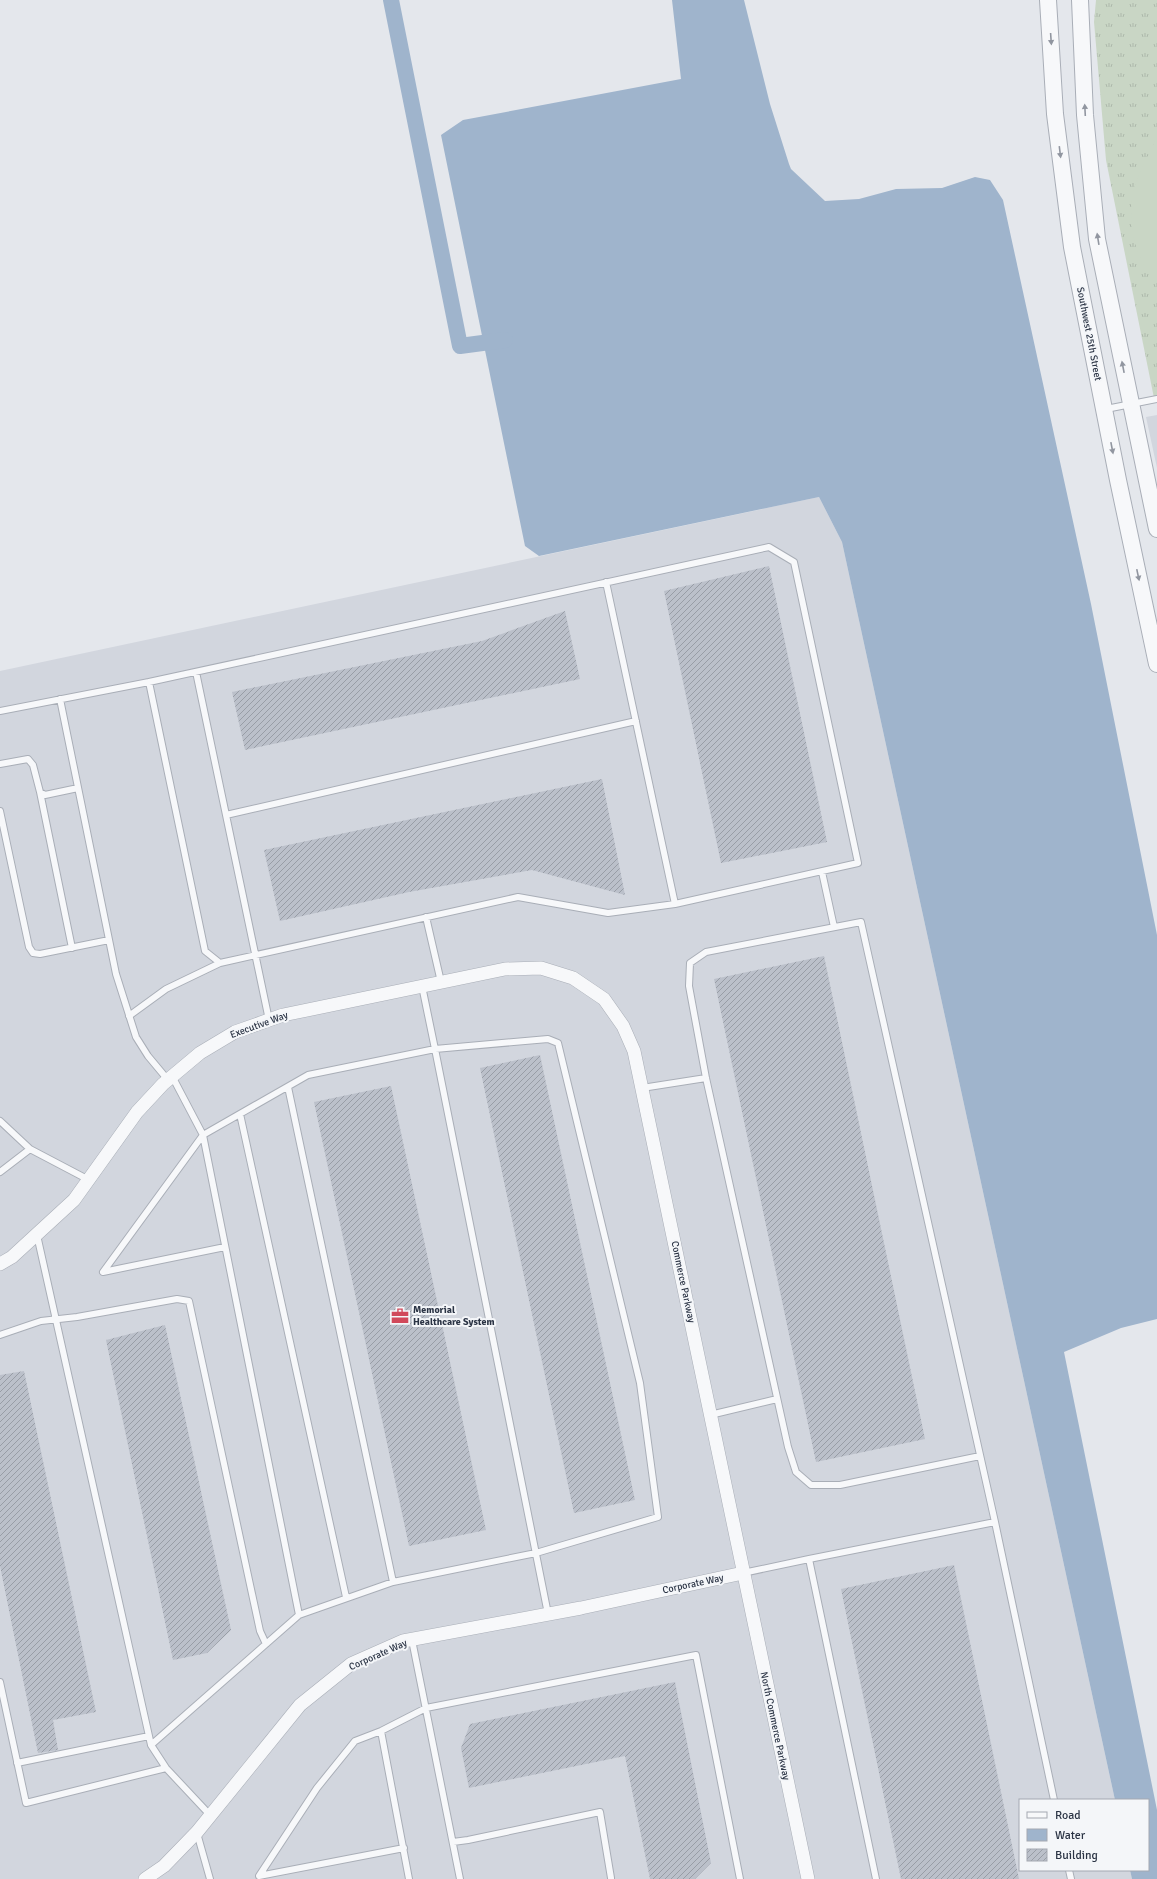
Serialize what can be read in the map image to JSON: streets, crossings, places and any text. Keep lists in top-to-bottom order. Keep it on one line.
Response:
{"streets":{"street":["Southwest 25th Street","Executive Way","Commerce Parkway","Corporate Way","North Commerce Parkway"]},"crossings":[["Executive Way","Commerce Parkway"],["Commerce Parkway","Corporate Way"],["Commerce Parkway","North Commerce Parkway"],["Corporate Way","North Commerce Parkway"]],"places":{"office":["Memorial Healthcare System"]},"legend":["Road","Water","Building"]}
